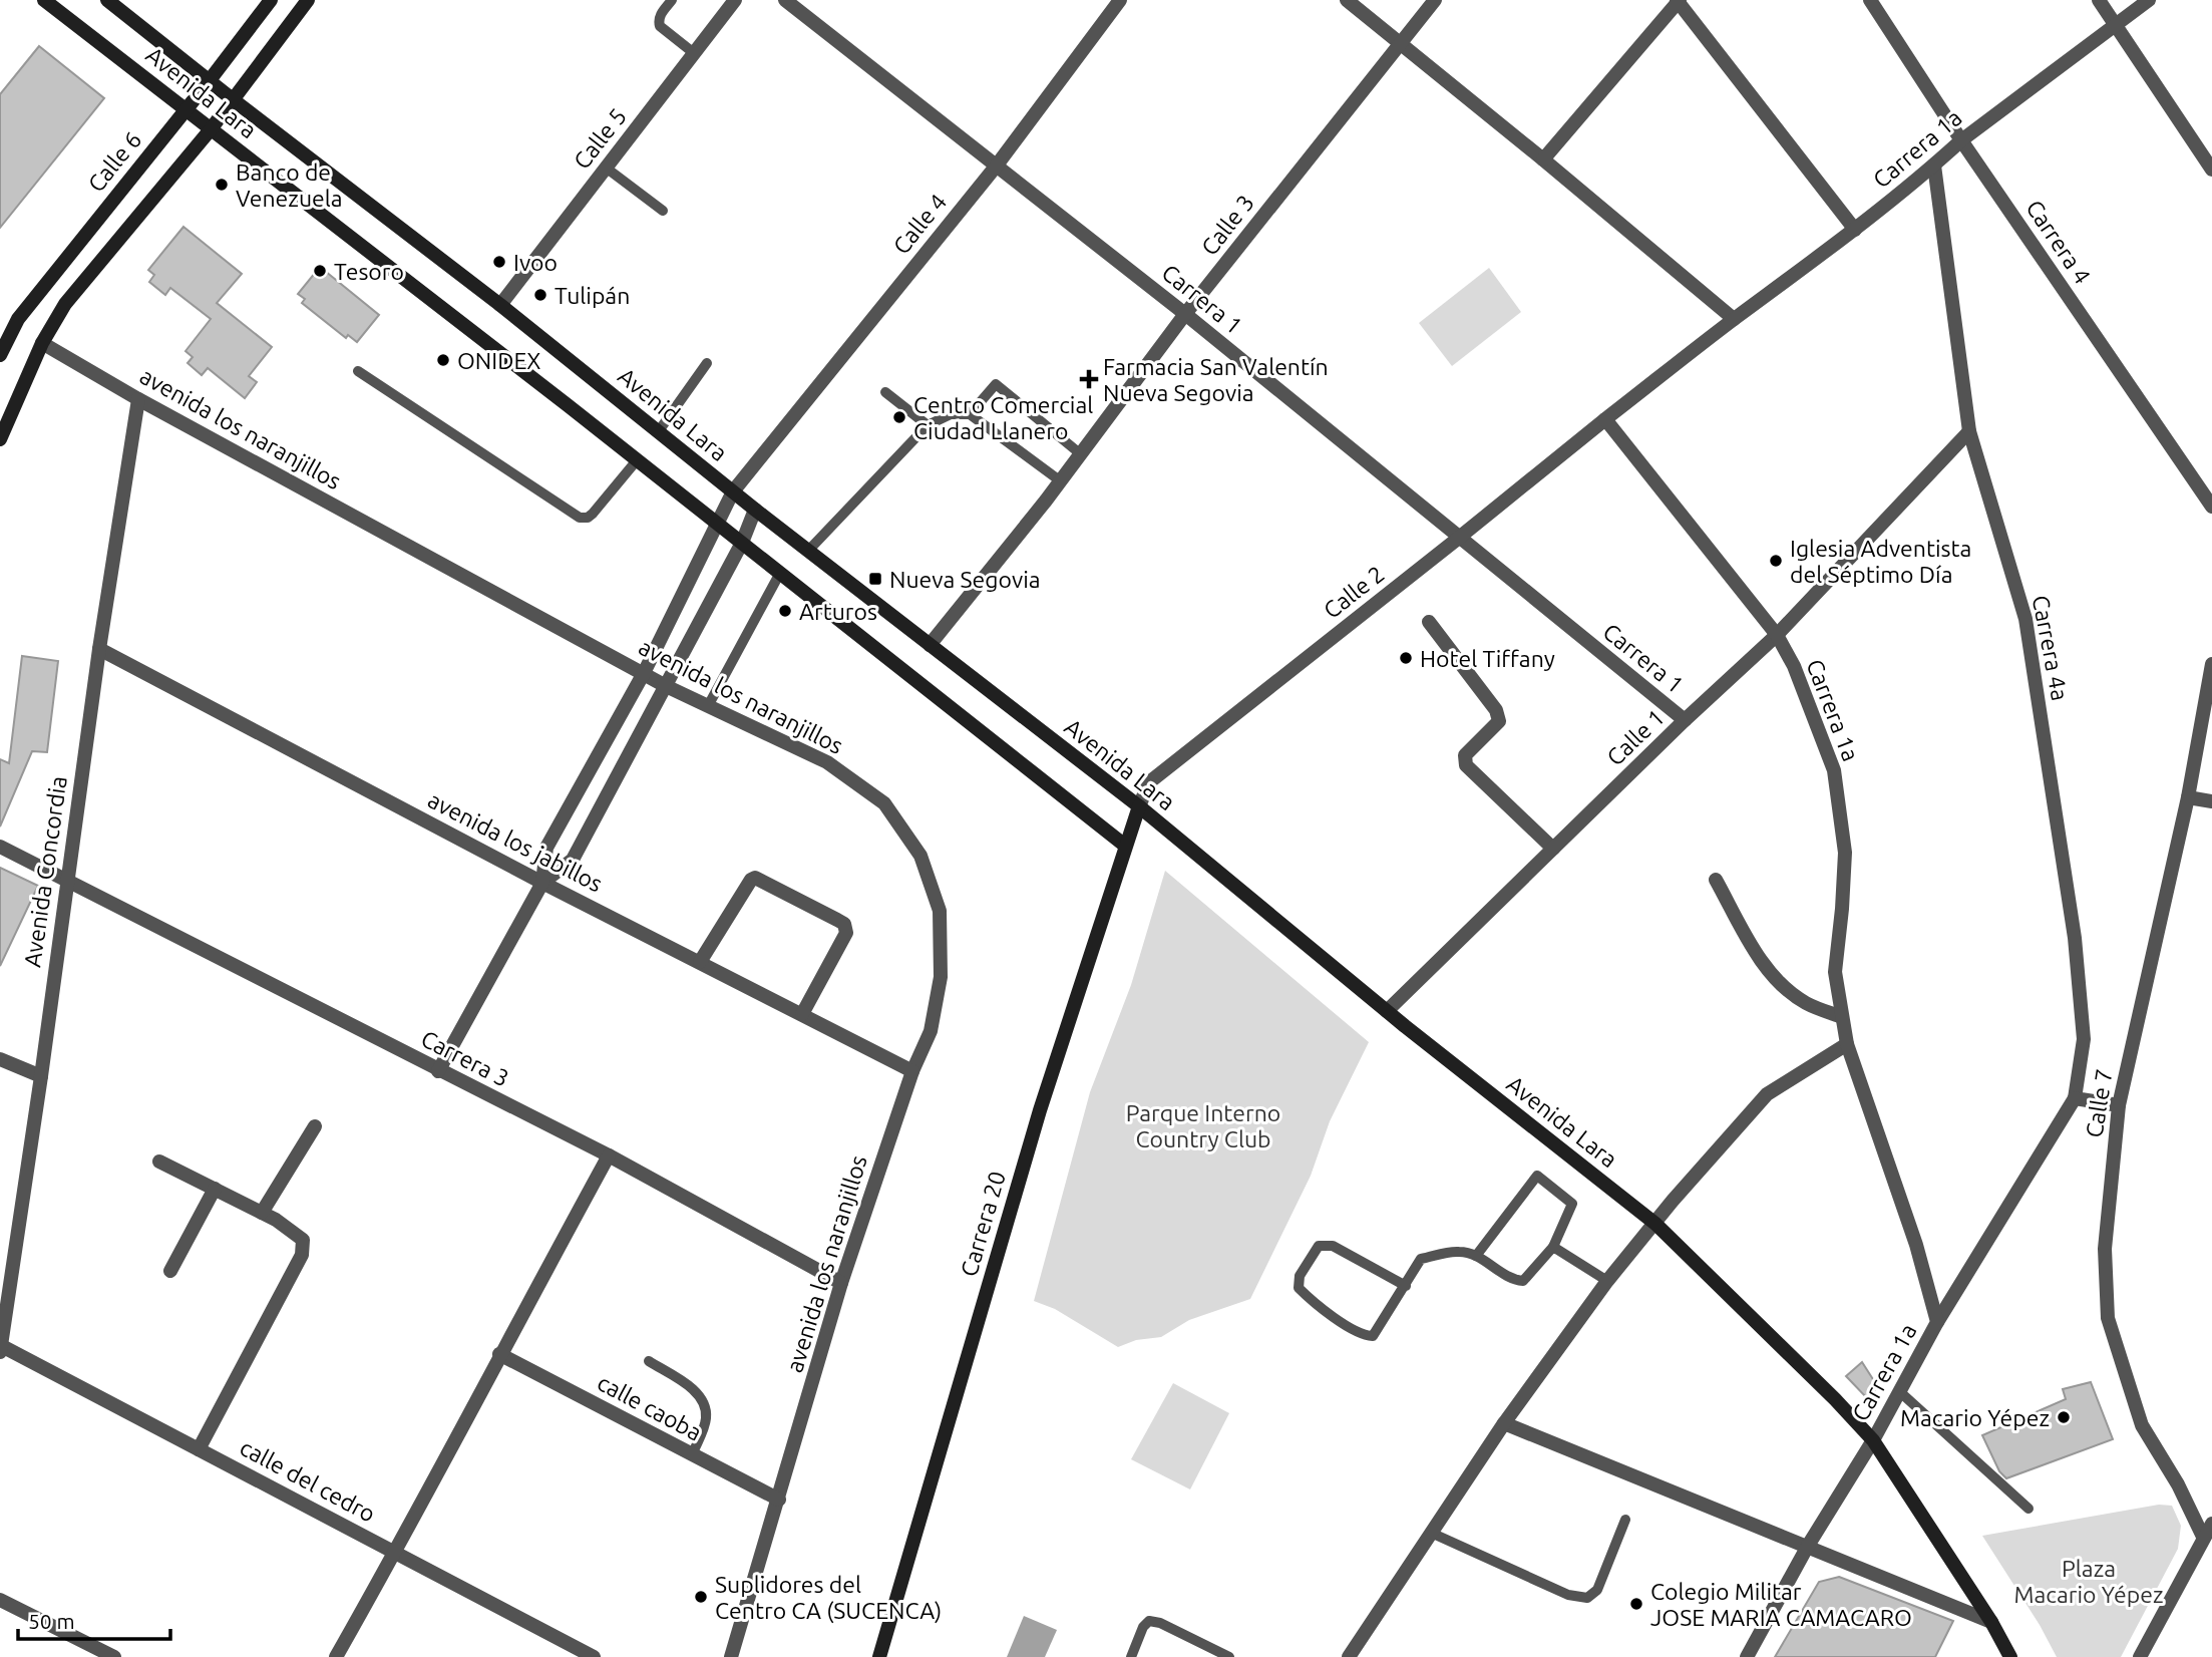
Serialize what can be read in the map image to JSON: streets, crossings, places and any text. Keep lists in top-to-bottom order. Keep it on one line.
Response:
{"streets":{"street":["Avenida Lara","Calle 5","Carrera 1a","Calle 6","Calle 4","Calle 3","Carrera 4","Carrera 1","avenida los naranjillos","Calle 2","Carrera 4a","Calle 1","avenida los jabillos","Avenida Concordia","Carrera 3","Calle 7","Carrera 20","calle caoba","calle del cedro"]},"crossings":[["Avenida Lara","Calle 5"],["Avenida Lara","Carrera 1a"],["Avenida Lara","Calle 6"],["Avenida Lara","Calle 4"],["Avenida Lara","Calle 3"],["Avenida Lara","Calle 2"],["Avenida Lara","Calle 1"],["Avenida Lara","Carrera 20"],["Carrera 1a","Carrera 4"],["Carrera 1a","Calle 2"],["Carrera 1a","Carrera 4a"],["Carrera 1a","Calle 1"],["Carrera 1a","Calle 7"],["Calle 4","Carrera 1"],["Calle 4","avenida los naranjillos"],["Calle 4","avenida los jabillos"],["Calle 3","Carrera 1"],["Carrera 1","Calle 2"],["Carrera 1","Calle 1"],["avenida los naranjillos","avenida los jabillos"],["avenida los naranjillos","Avenida Concordia"],["avenida los naranjillos","Carrera 3"],["avenida los naranjillos","calle caoba"],["Calle 2","Carrera 20"],["Carrera 4a","Calle 1"],["Carrera 4a","Calle 7"],["avenida los jabillos","Avenida Concordia"],["Avenida Concordia","Carrera 3"],["Avenida Concordia","calle del cedro"]],"parks":["Parque Interno Country Club","Plaza Macario Yépez"],"places":{"other":["Banco de Venezuela","Ivoo","Tesoro","Tulipán","ONIDEX","Centro Comercial Ciudad Llanero","Iglesia Adventista del Séptimo Día","Arturos","Hotel Tiffany","Macario Yépez","Suplidores del Centro CA (SUCENCA)","Colegio Militar JOSE MARIA CAMACARO"],"health":["Farmacia San Valentín Nueva Segovia"],"transit":["Nueva Segovia"]},"scale_bar":"50 m"}
